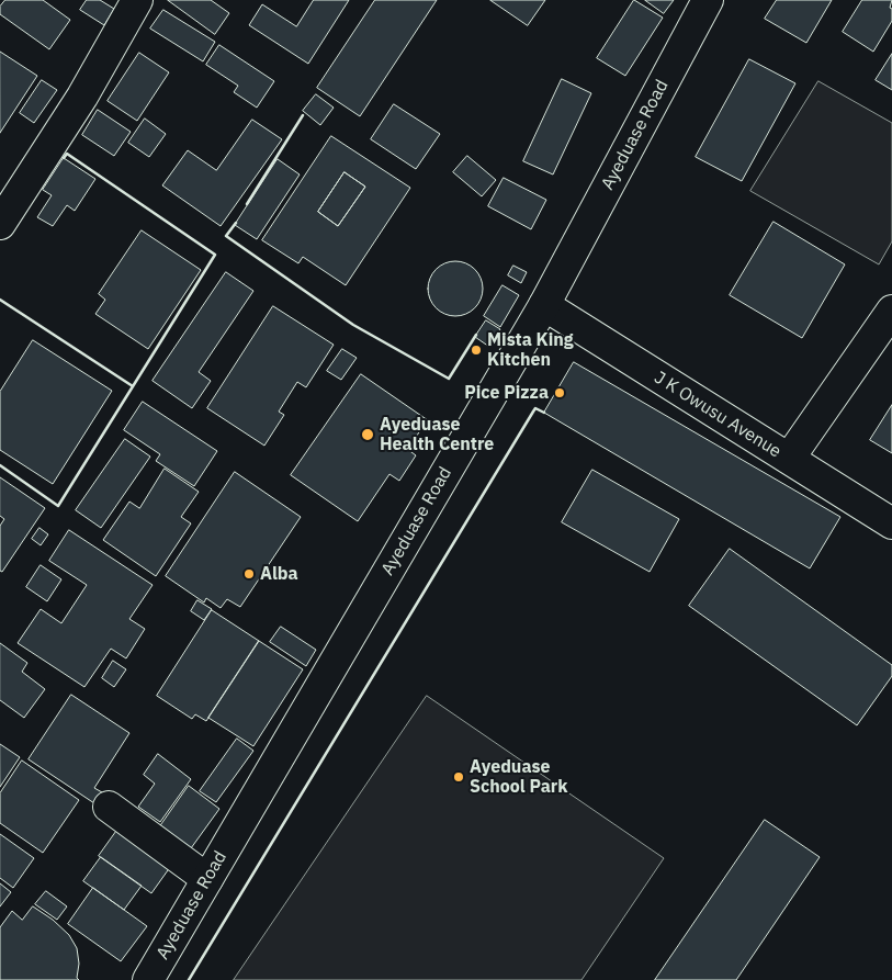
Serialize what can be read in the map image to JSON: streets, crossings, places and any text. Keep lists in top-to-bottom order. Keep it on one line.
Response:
{"streets":{"street":["Ayeduase Road","J K Owusu Avenue"]},"crossings":[["Ayeduase Road","J K Owusu Avenue"]],"places":["Mista King Kitchen","Pice Pizza","Ayeduase Health Centre","Alba","Ayeduase School Park"]}
